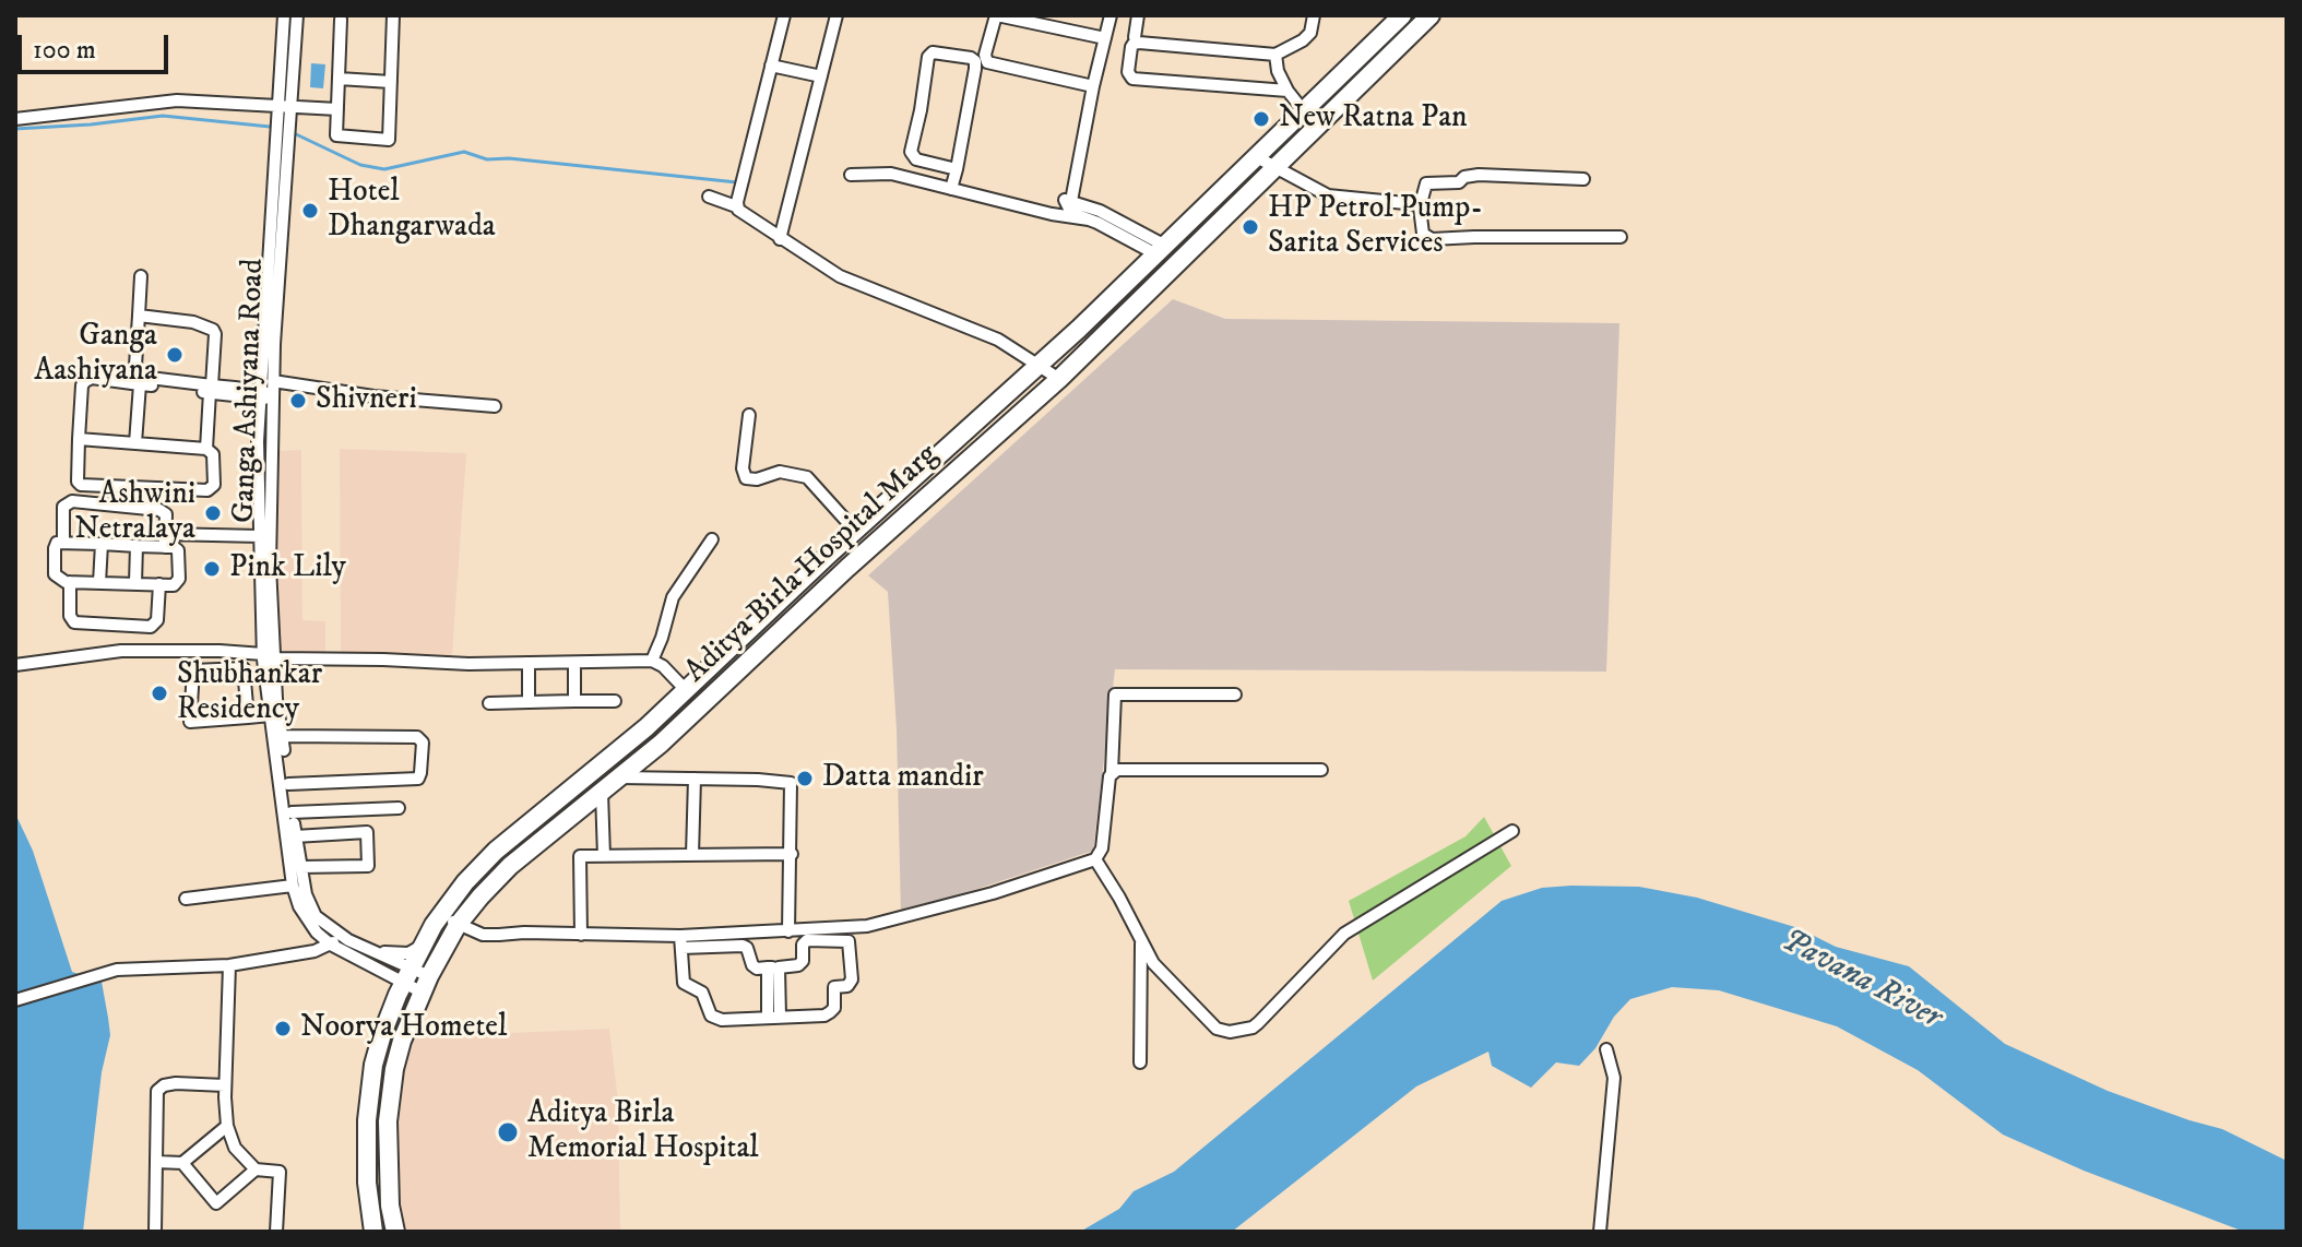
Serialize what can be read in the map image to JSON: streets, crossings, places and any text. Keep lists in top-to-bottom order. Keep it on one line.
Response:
{"streets":{"main road":["Aditya Birla Hospital Marg"],"street":["Ganga Ashiyana Road"]},"crossings":[["Ganga Ashiyana Road","Aditya Birla Hospital Marg"]],"water":["Pavana River"],"places":["New Ratna Pan","Hotel Dhangarwada","HP Petrol Pump- Sarita Services","Ganga Aashiyana","Shivneri","Ashwini Netralaya","Pink Lily","Shubhankar Residency","Datta mandir","Noorya Hometel","Aditya Birla Memorial Hospital"],"scale_bar":"100 m"}
